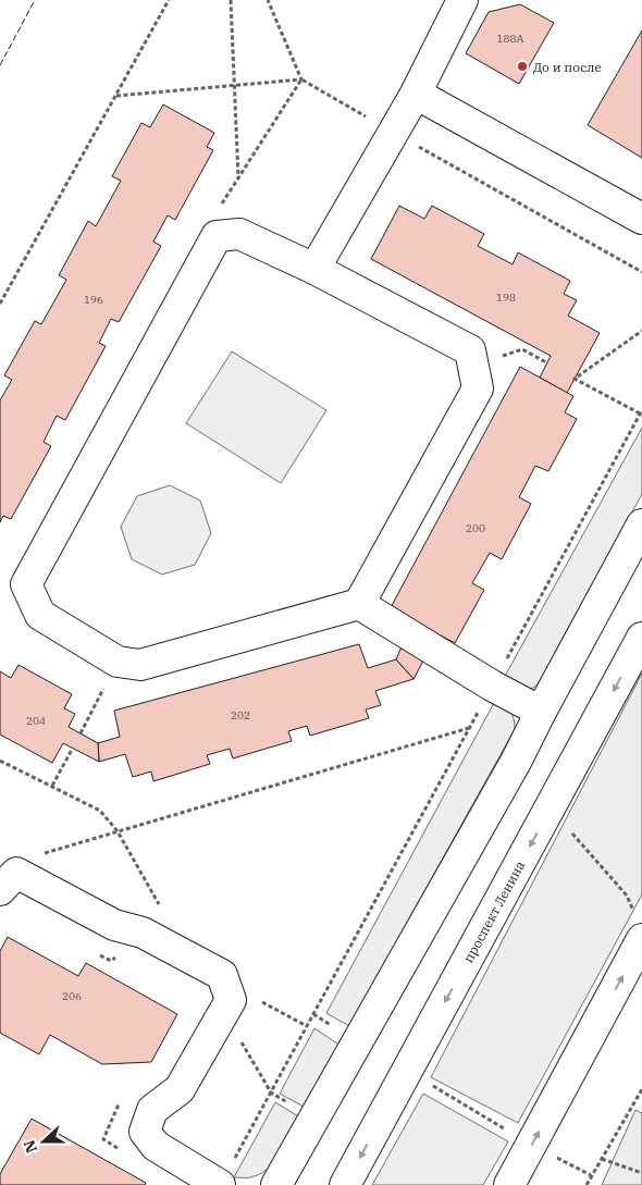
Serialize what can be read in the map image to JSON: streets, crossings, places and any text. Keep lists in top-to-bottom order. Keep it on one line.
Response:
{"streets":{"main road":["проспект Ленина"]},"places":["До и после"],"house_numbers":["188А","198","196","200","202","204","206"],"north":"left"}
